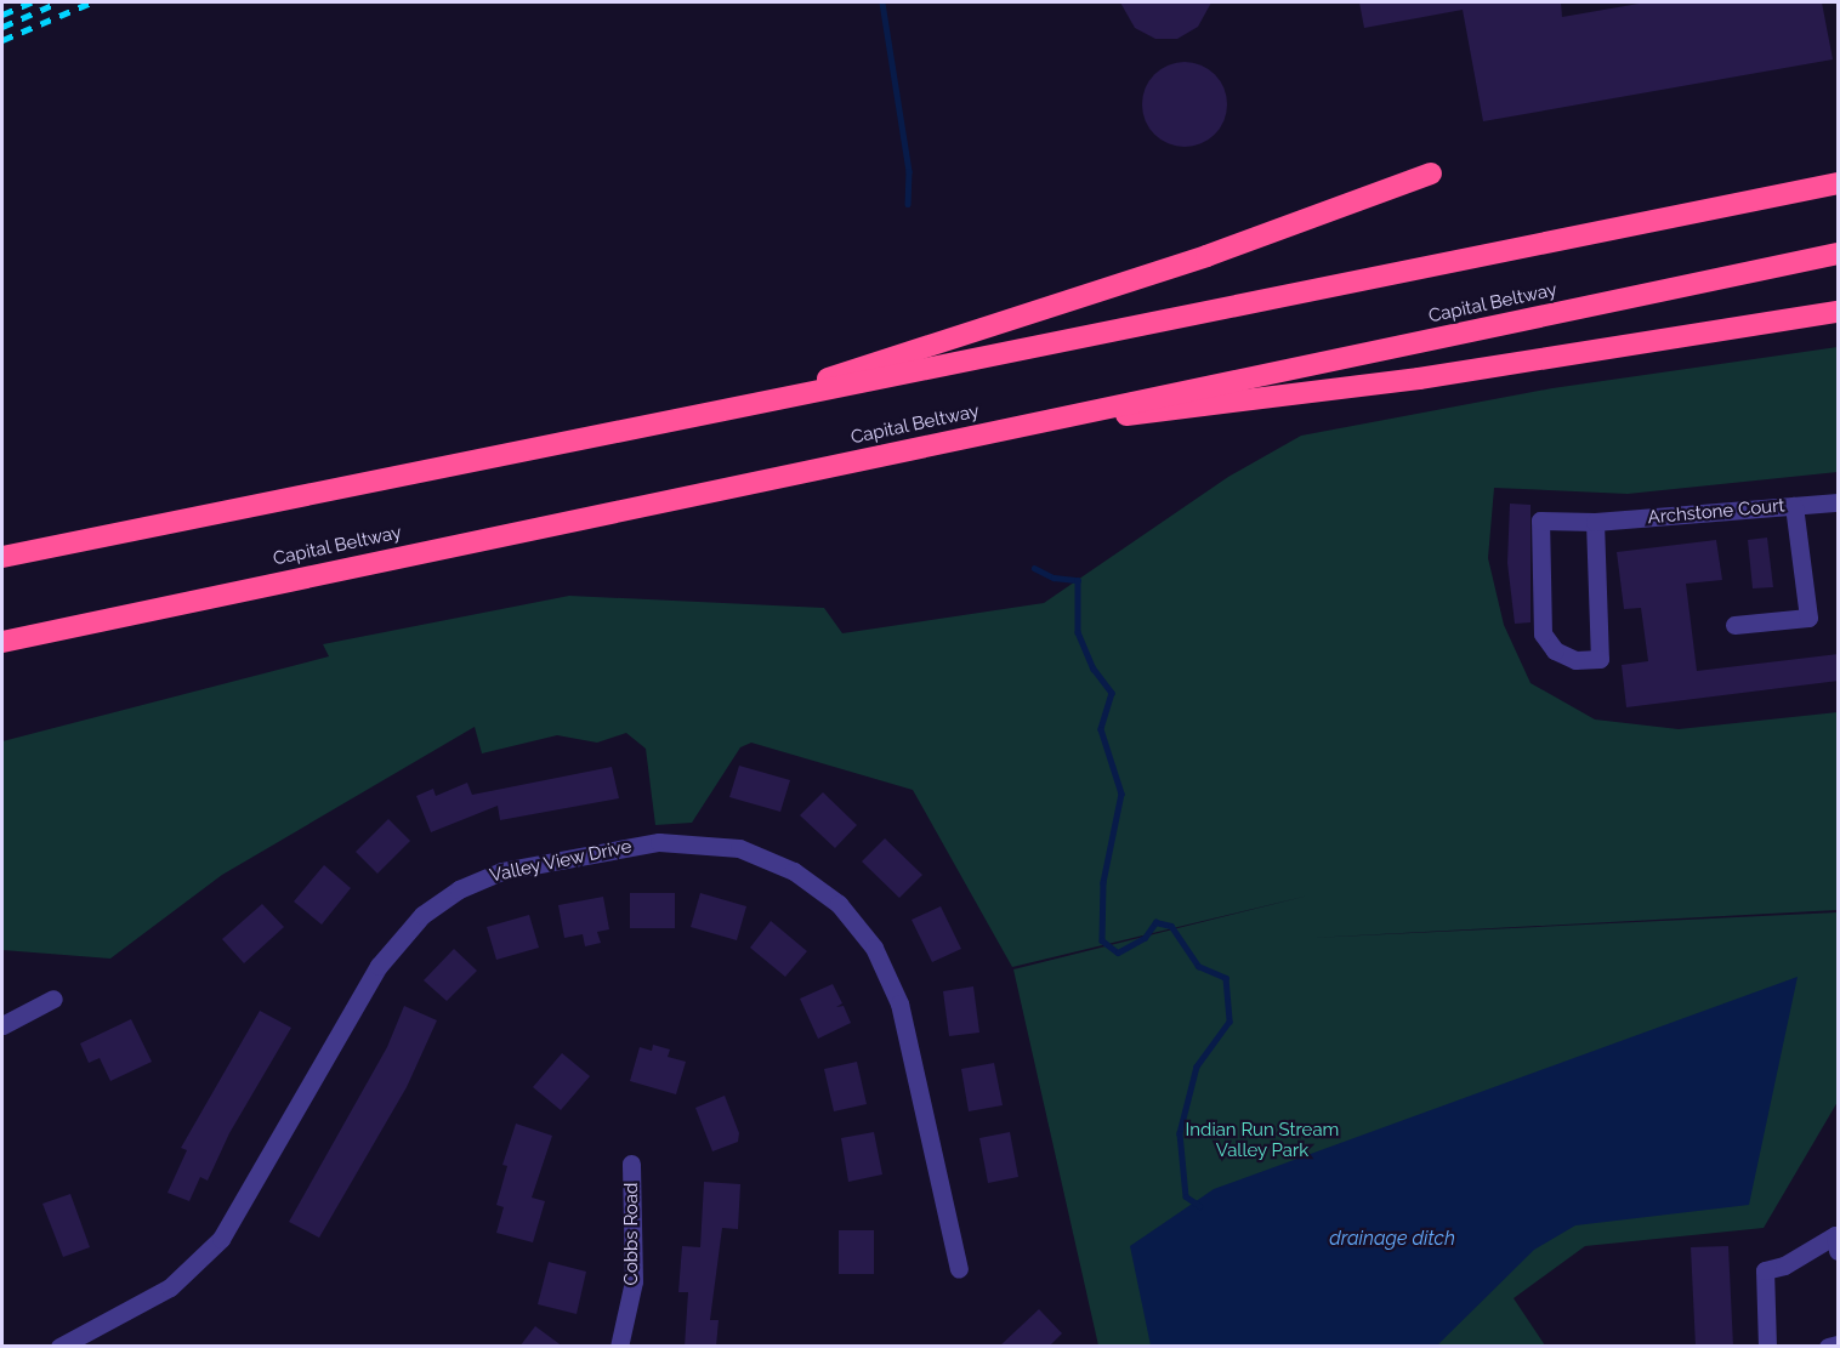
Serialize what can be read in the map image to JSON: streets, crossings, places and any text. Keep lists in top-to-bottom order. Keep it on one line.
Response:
{"streets":{"highway":["Capital Beltway"],"street":["Archstone Court","Valley View Drive","Cobbs Road"]},"water":["drainage ditch"],"parks":["Indian Run Stream Valley Park"]}
